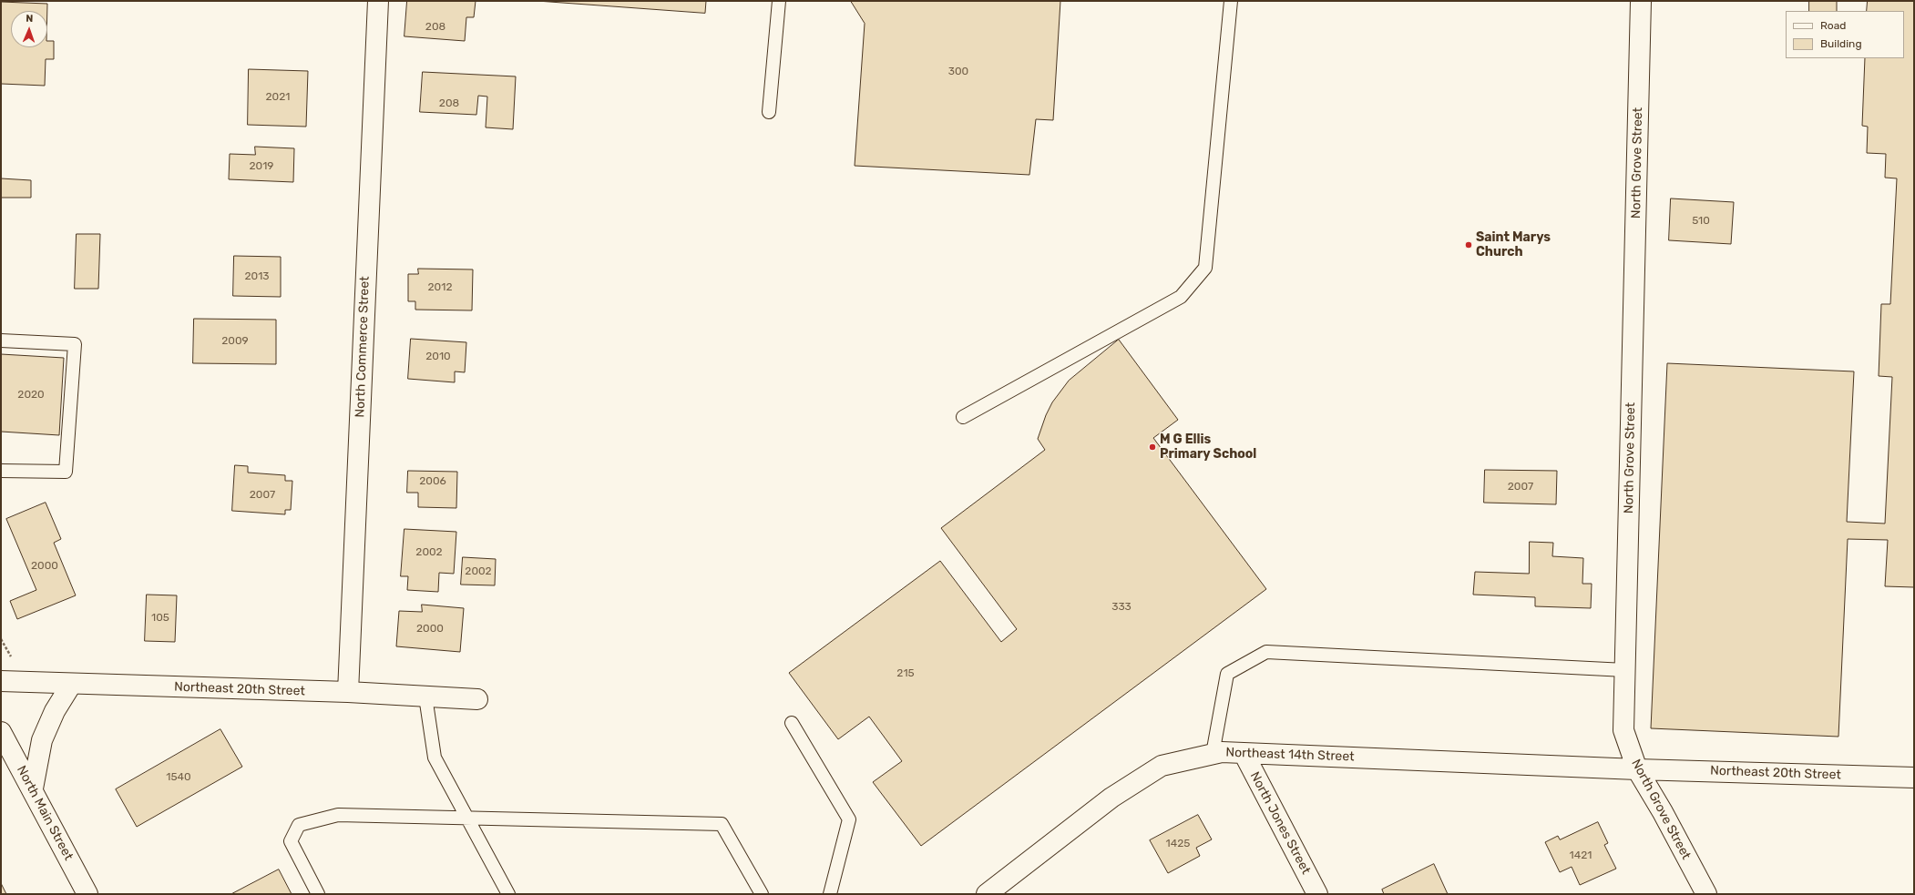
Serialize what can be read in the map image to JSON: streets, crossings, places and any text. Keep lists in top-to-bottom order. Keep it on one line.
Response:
{"streets":{"street":["North Grove Street","North Commerce Street","Northeast 20th Street","Northeast 14th Street","North Main Street","North Jones Street"]},"crossings":[["North Grove Street","Northeast 20th Street"],["North Grove Street","Northeast 14th Street"],["North Commerce Street","Northeast 20th Street"],["Northeast 20th Street","Northeast 14th Street"],["Northeast 14th Street","North Jones Street"]],"places":["Saint Marys Church","M G Ellis Primary School"],"house_numbers":["208","300","2021","208","2019","510","2013","2012","2009","2010","2020","2006","2007","2007","2002","2000","2002","333","105","2000","215","1540","1425","1421"],"legend":["Road","Building"],"north":"top"}
